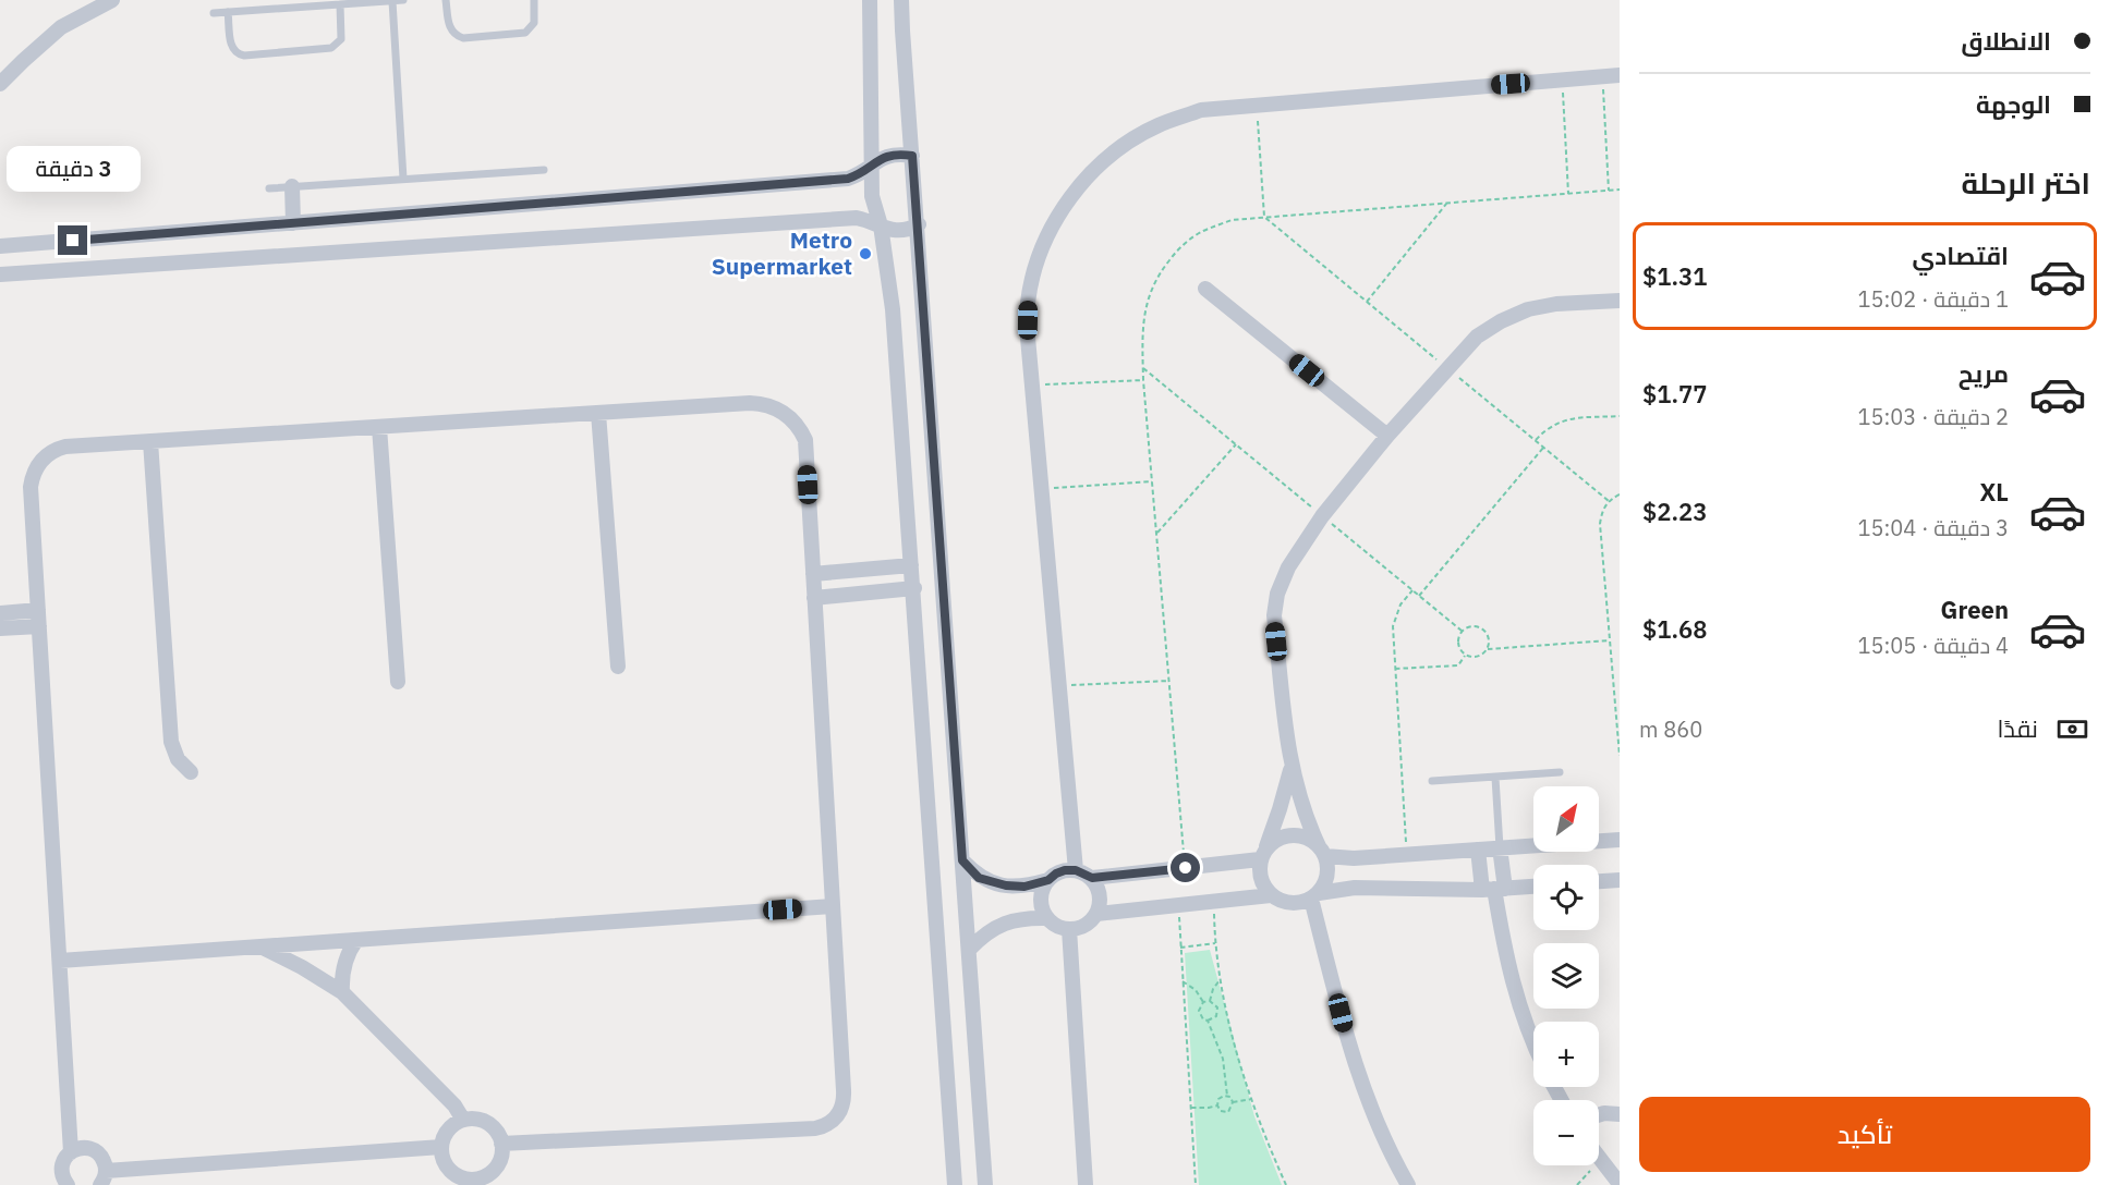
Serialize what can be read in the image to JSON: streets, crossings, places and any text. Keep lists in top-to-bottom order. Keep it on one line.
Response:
{"places":["Metro Supermarket"],"north":"top right","page":{"banner":["الانطلاق","الوجهة"],"heading":"اختر الرحلة","bubble":"3 دقيقة","list":[{"name":"اقتصادي","note":"1 دقيقة · 15:02","value":"$1.31"},{"name":"مريح","note":"2 دقيقة · 15:03","value":"$1.77"},{"name":"XL","note":"3 دقيقة · 15:04","value":"$2.23"},{"name":"Green","note":"4 دقيقة · 15:05","value":"$1.68"}],"pay":["نقدًا","860 m"],"map_buttons":["+","−"],"buttons":"تأكيد"}}
